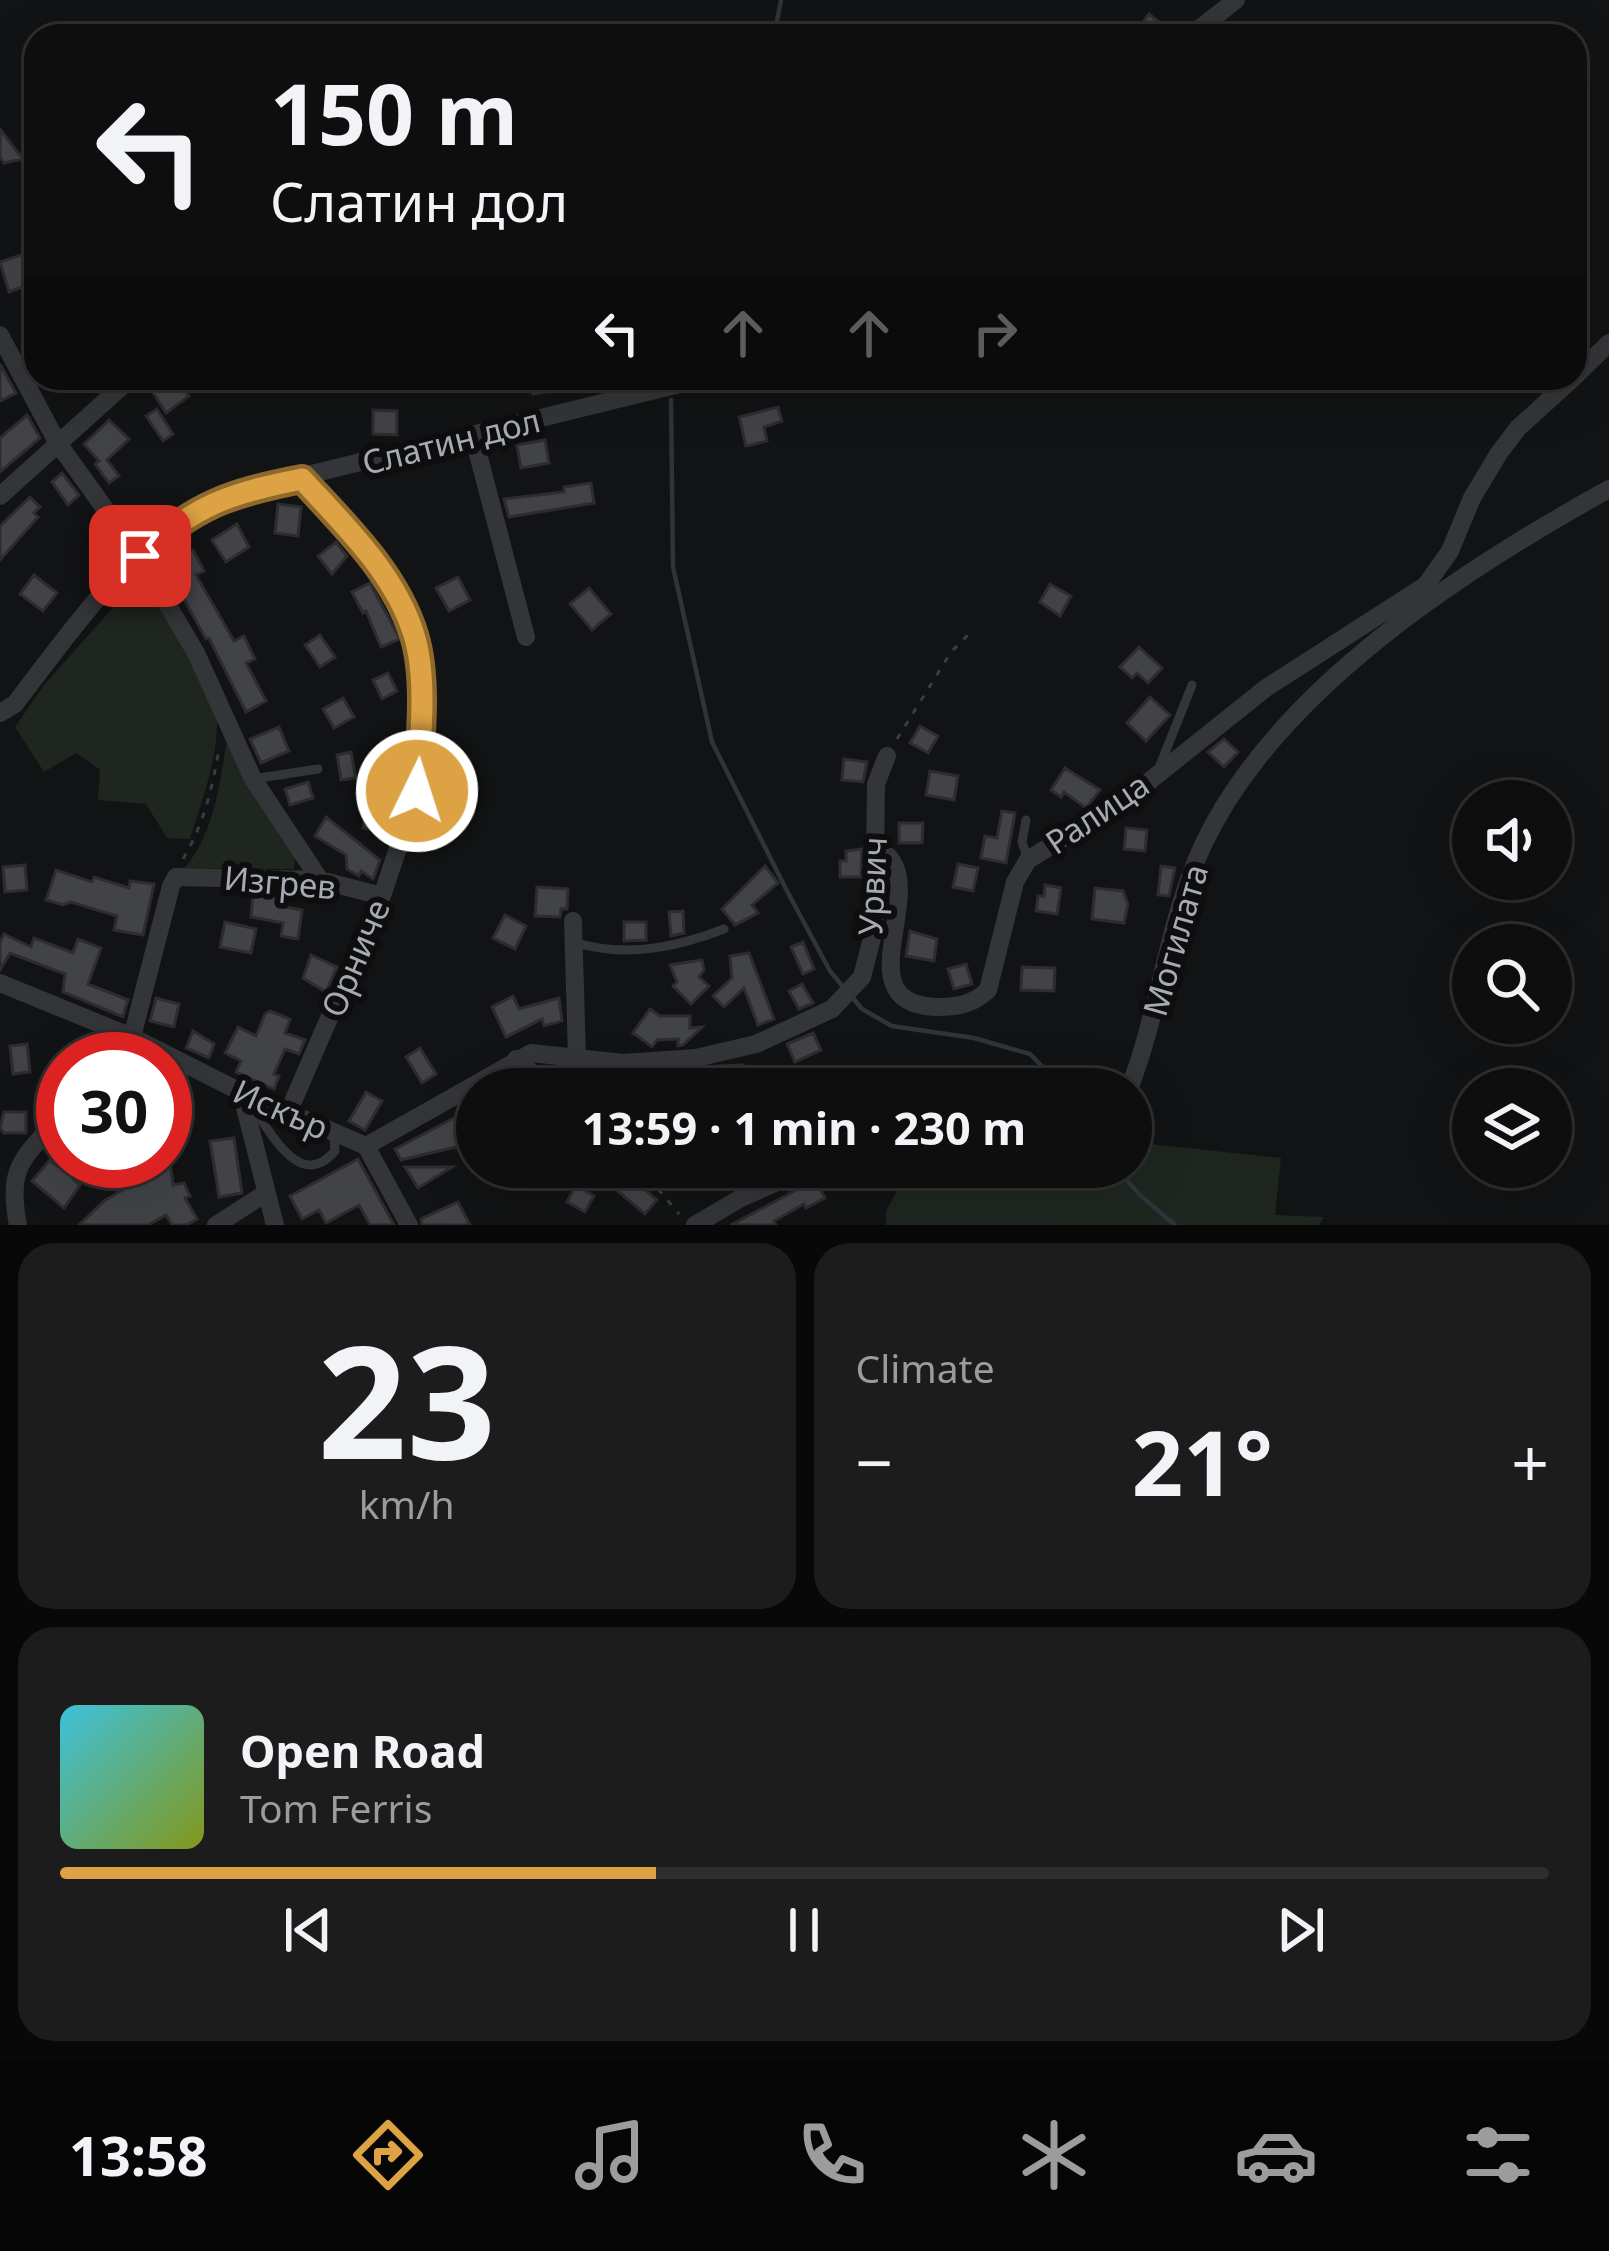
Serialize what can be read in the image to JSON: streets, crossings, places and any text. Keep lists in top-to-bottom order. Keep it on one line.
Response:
{"streets":{"street":["Слатин дол","Ралица","Изгрев","Урвич","Могилата","Орниче","Искър"]},"crossings":[["Слатин дол","Орниче"],["Ралица","Урвич"],["Ралица","Могилата"],["Изгрев","Орниче"],["Урвич","Искър"],["Орниче","Искър"]],"page":{"turn":["150 m","Слатин дол"],"limit":"30","trip":"13:59 · 1 min · 230 m","tile":[["23","km/h"],"Climate"],"heat":["−","21°","+"],"song":["Open Road","Tom Ferris"],"tabs":"13:58"}}
